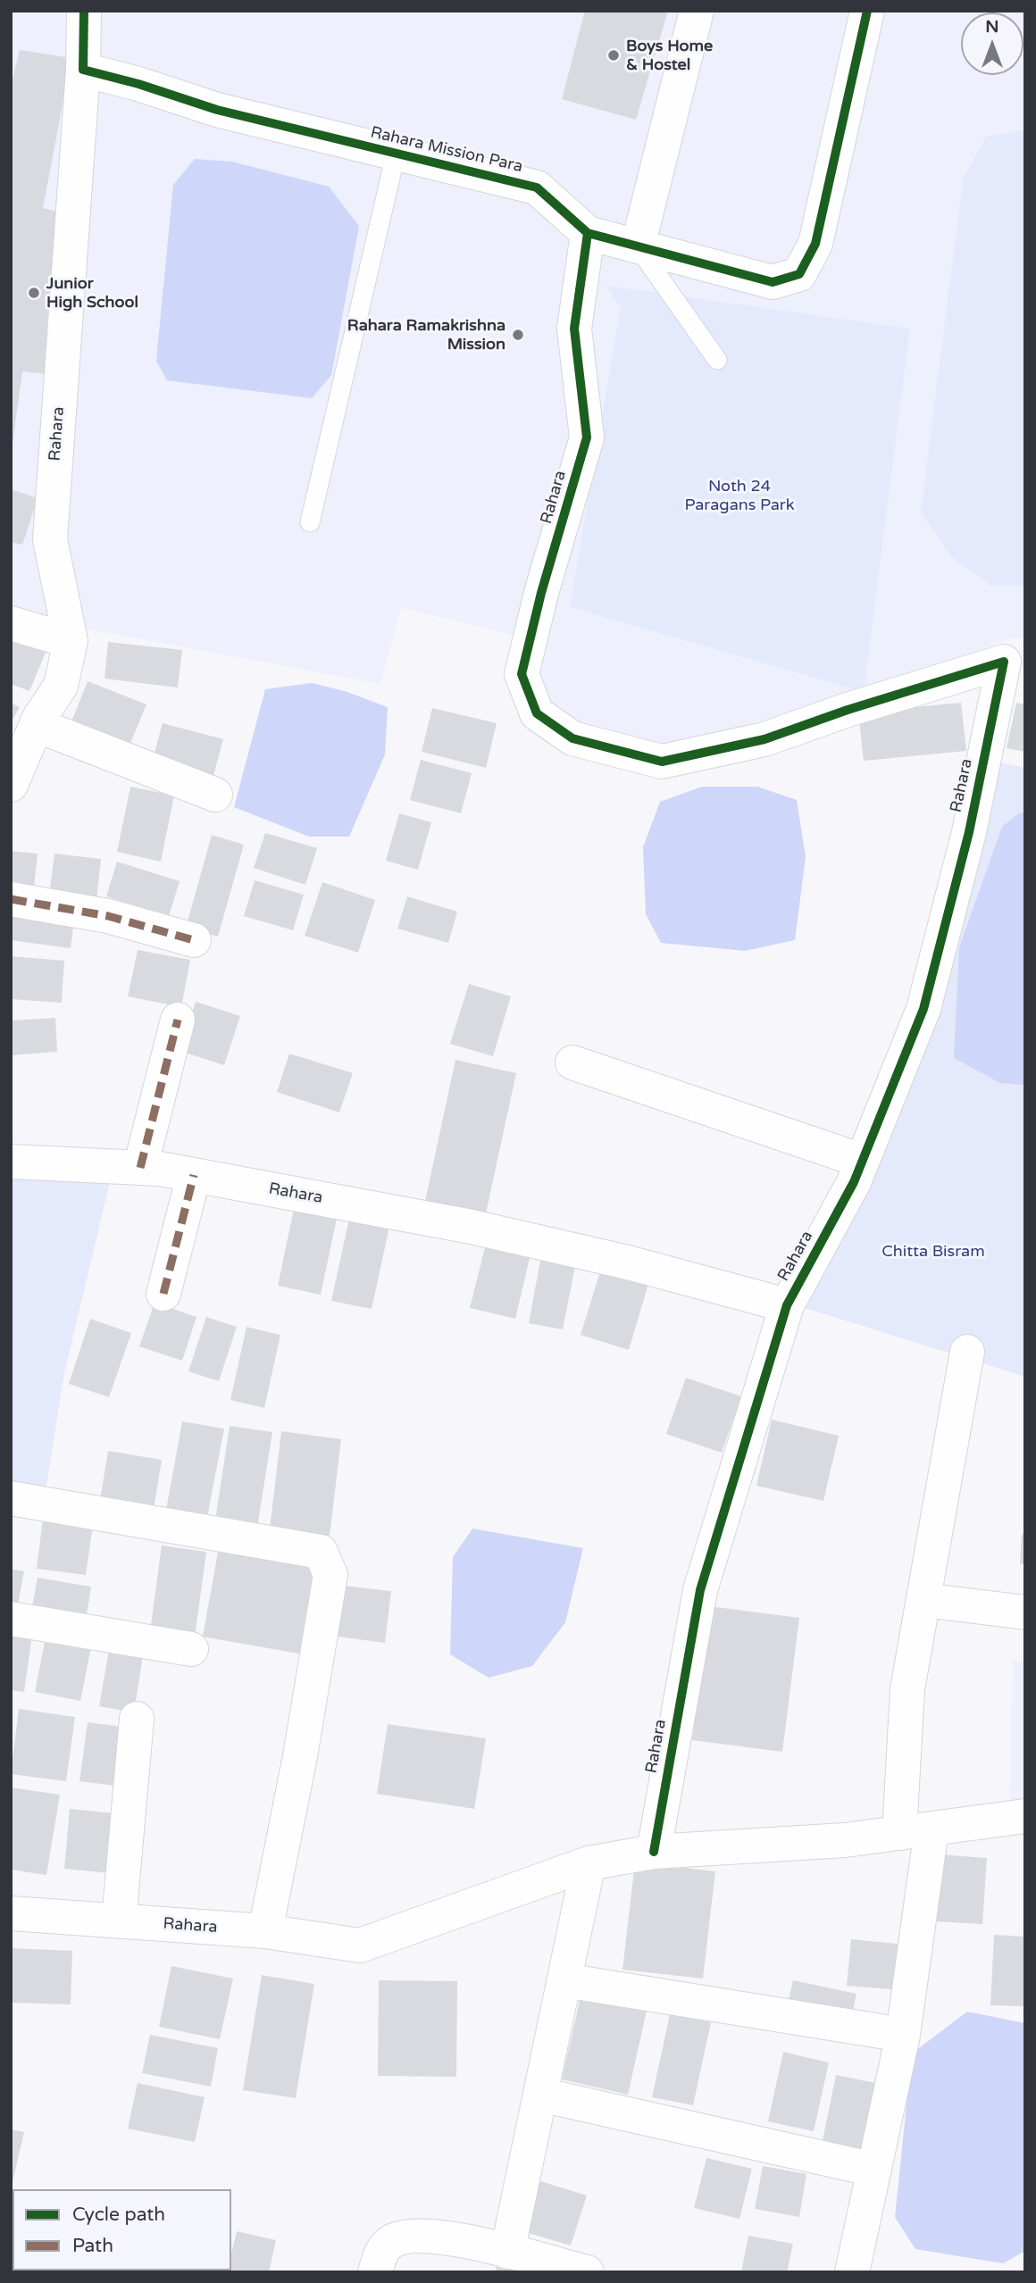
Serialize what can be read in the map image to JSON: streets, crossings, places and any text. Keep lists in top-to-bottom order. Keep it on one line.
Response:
{"streets":{"street":["Rahara Mission Para","Rahara"]},"crossings":[["Rahara Mission Para","Rahara"]],"parks":["Noth 24 Paragans Park","Chitta Bisram"],"places":["Boys Home & Hostel","Junior High School","Rahara Ramakrishna Mission"],"legend":["Cycle path","Path"],"north":"top"}
